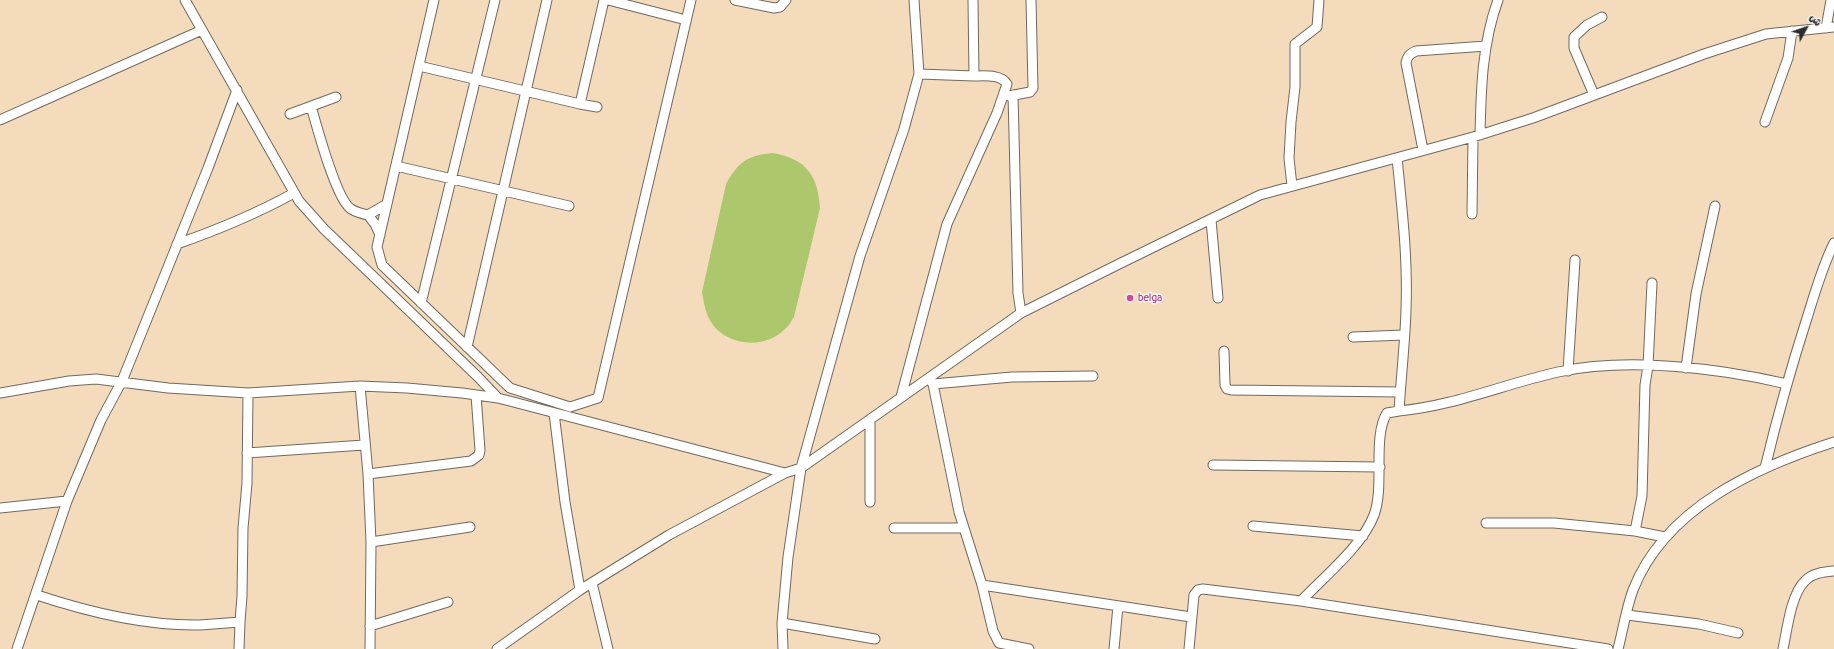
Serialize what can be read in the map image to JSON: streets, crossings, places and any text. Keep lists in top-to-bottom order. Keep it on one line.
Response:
{"places":["belga"],"north":"top right"}
